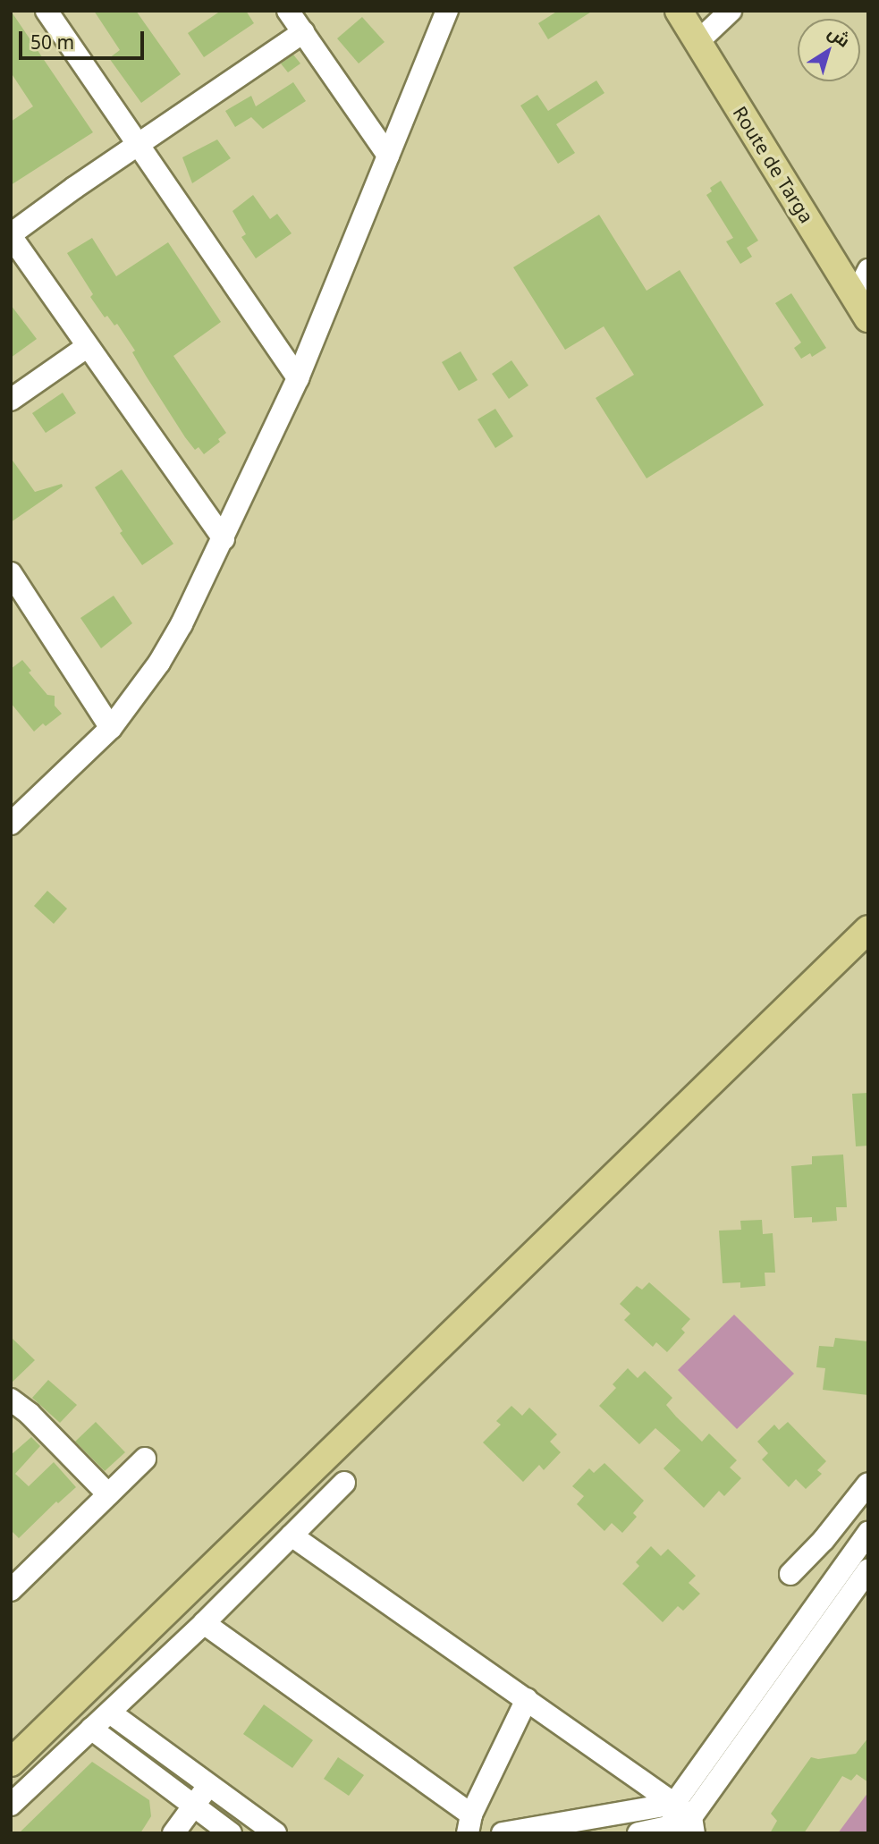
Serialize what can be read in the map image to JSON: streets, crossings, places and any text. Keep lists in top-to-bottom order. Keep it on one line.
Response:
{"streets":{"main road":["Route de Targa"]},"scale_bar":"50 m","north":"top right"}
